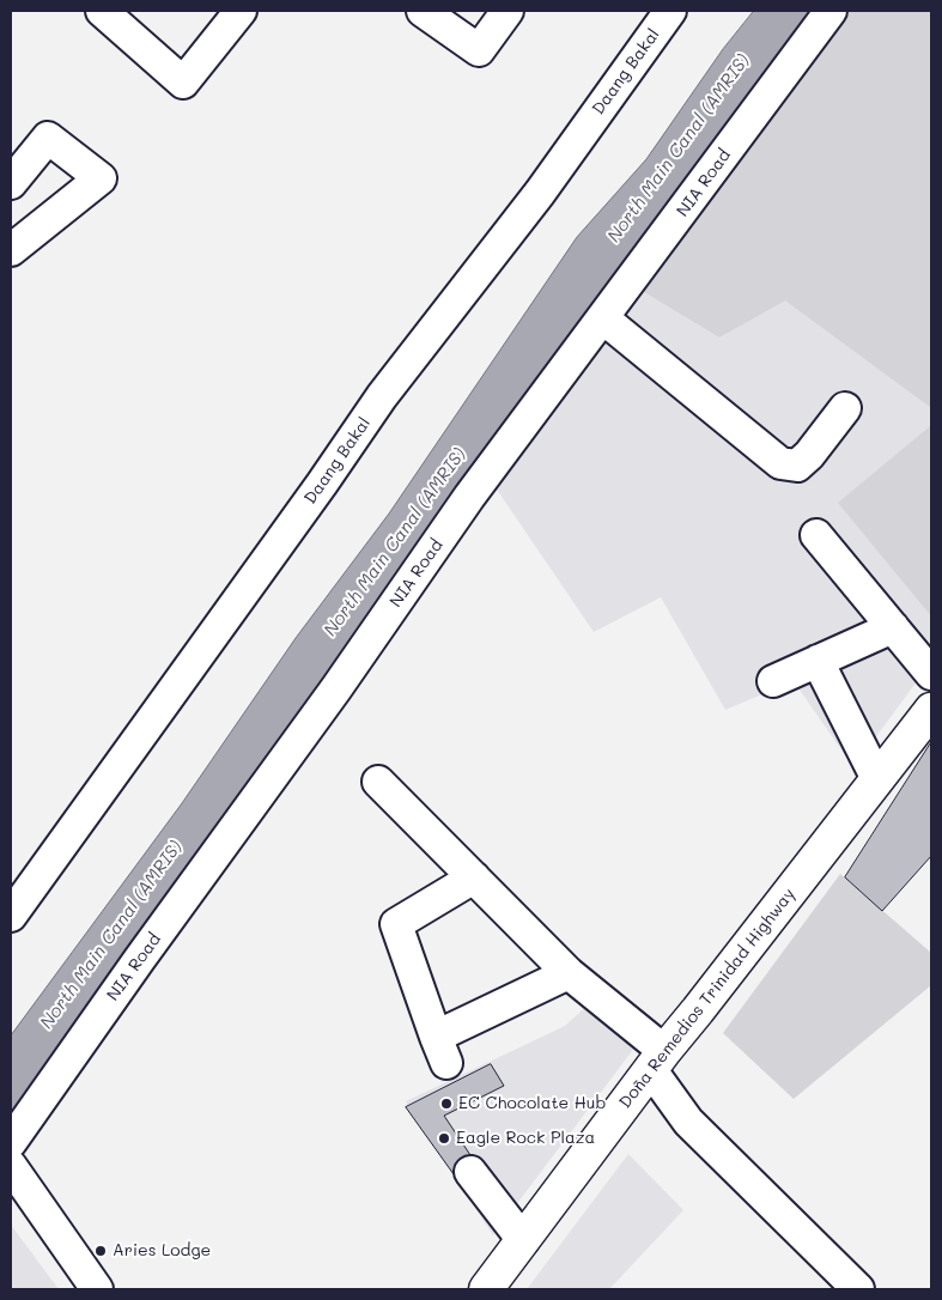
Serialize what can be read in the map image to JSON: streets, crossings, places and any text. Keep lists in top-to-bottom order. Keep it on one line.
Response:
{"streets":{"highway":["Doña Remedios Trinidad Highway"],"street":["Daang Bakal","NIA Road"]},"water":["North Main Canal (AMRIS)"],"places":["EC Chocolate Hub","Eagle Rock Plaza","Aries Lodge"]}
